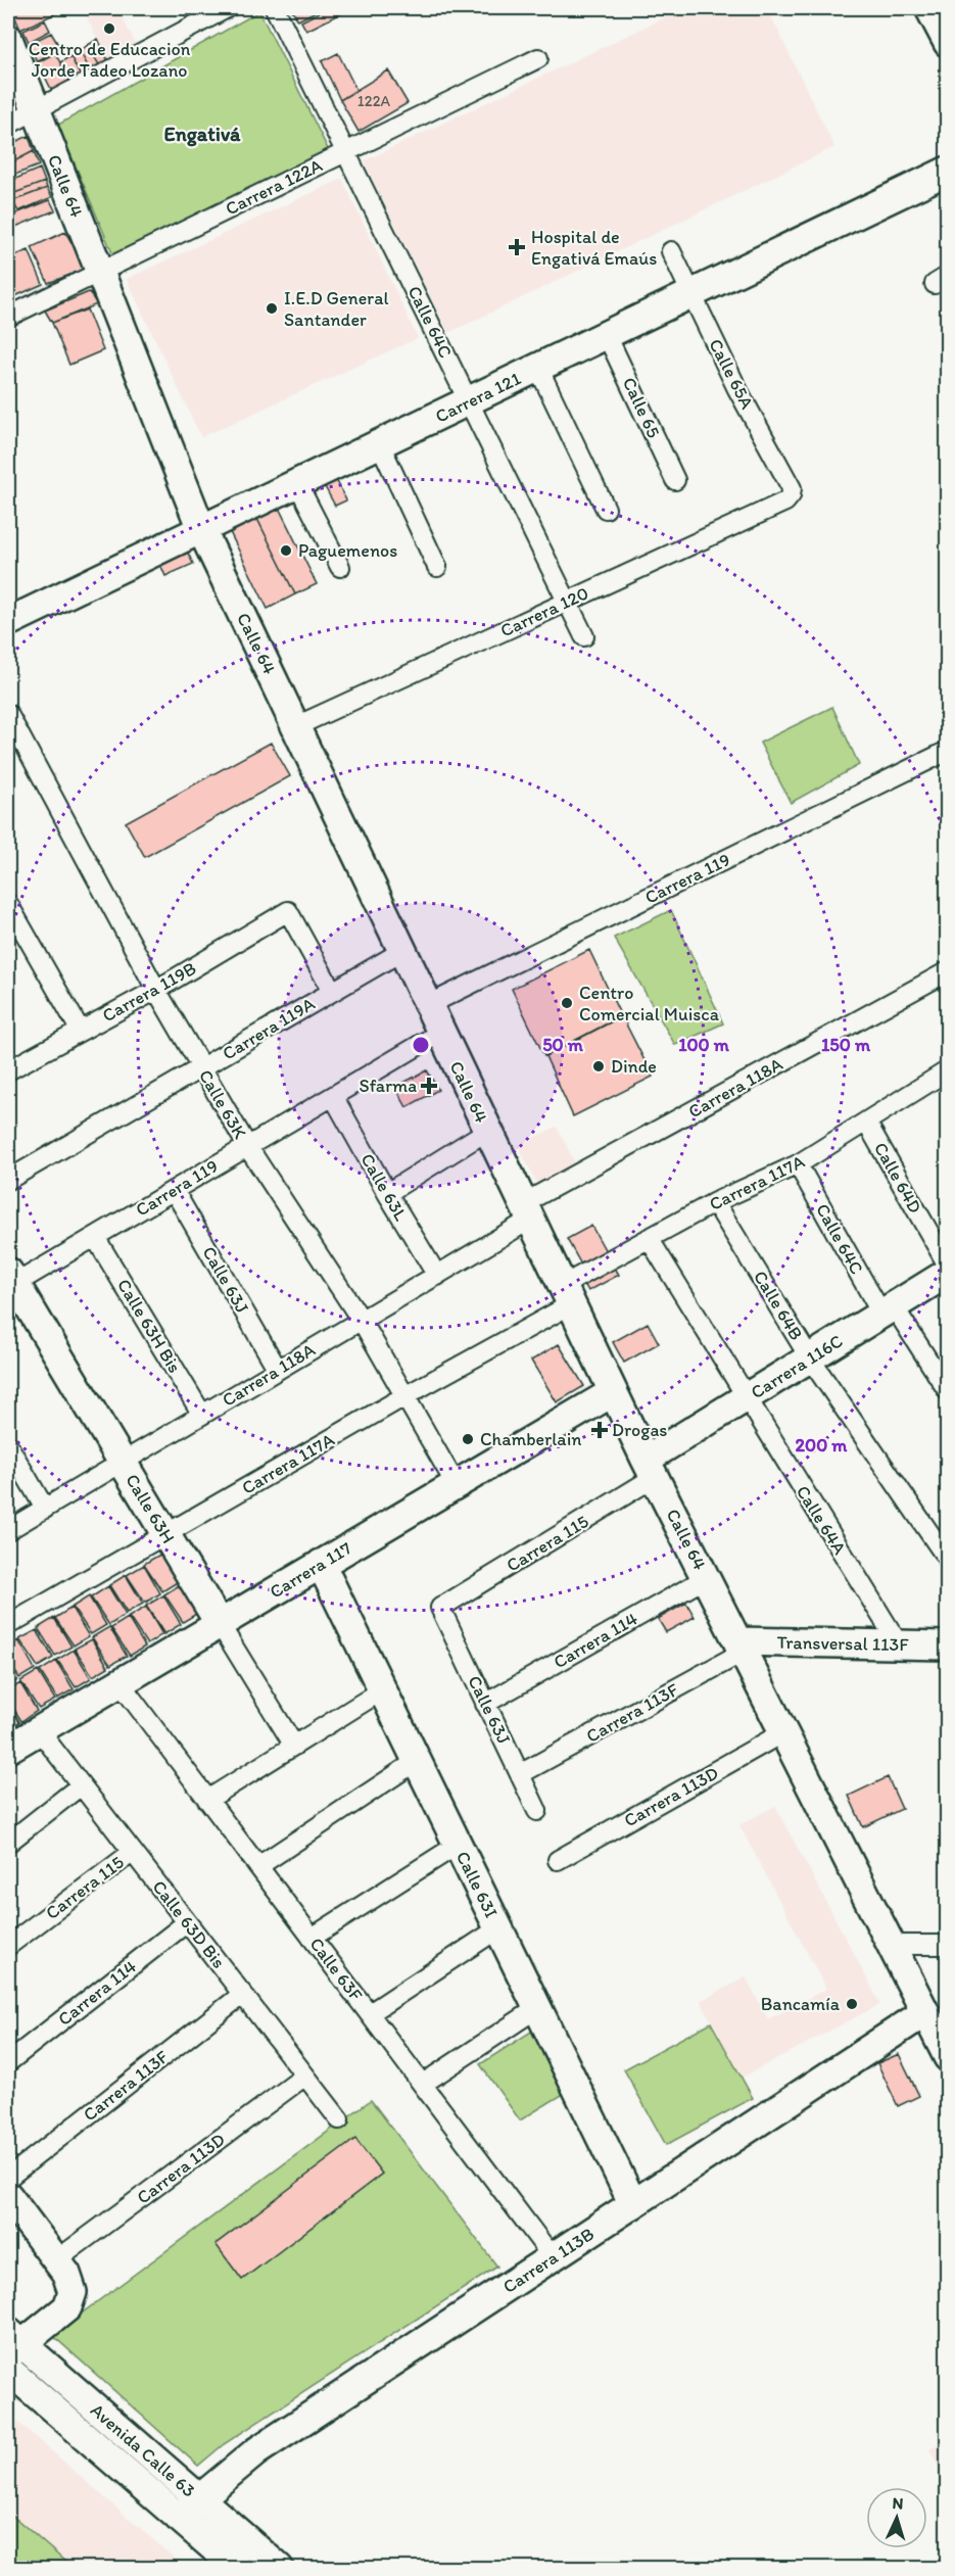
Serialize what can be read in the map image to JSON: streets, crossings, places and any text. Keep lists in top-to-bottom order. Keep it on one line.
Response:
{"streets":{"street":["Calle 64","Carrera 122A","Calle 64C","Calle 65A","Carrera 121","Calle 65","Carrera 120","Carrera 119","Carrera 119B","Carrera 119A","Carrera 118A","Calle 63K","Calle 64D","Carrera 117A","Calle 63L","Calle 63J","Calle 64B","Calle 63H Bis","Carrera 116C","Calle 63H","Calle 64A","Carrera 115","Carrera 117","Carrera 114","Transversal 113F","Carrera 113F","Carrera 113D","Calle 63I","Calle 63D Bis","Calle 63F","Carrera 113B","Avenida Calle 63"]},"crossings":[["Calle 64","Carrera 122A"],["Calle 64","Carrera 121"],["Calle 64","Carrera 120"],["Calle 64","Carrera 119"],["Calle 64","Carrera 119A"],["Calle 64","Carrera 118A"],["Calle 64","Carrera 117A"],["Calle 64","Carrera 116C"],["Calle 64","Carrera 115"],["Calle 64","Carrera 117"],["Calle 64","Carrera 114"],["Calle 64","Transversal 113F"],["Calle 64","Carrera 113F"],["Calle 64","Carrera 113D"],["Calle 64","Carrera 113B"],["Carrera 122A","Calle 64C"],["Calle 64C","Carrera 121"],["Calle 64C","Carrera 120"],["Calle 64C","Carrera 117A"],["Calle 64C","Carrera 116C"],["Calle 65A","Carrera 121"],["Calle 65A","Carrera 120"],["Carrera 121","Calle 65"],["Carrera 119","Calle 63K"],["Carrera 119","Calle 63L"],["Carrera 119","Calle 63J"],["Carrera 119","Calle 63H Bis"],["Carrera 119","Calle 63H"],["Carrera 119B","Carrera 119A"],["Carrera 119B","Calle 63K"],["Carrera 119A","Calle 63K"],["Carrera 118A","Calle 63K"],["Carrera 118A","Calle 63L"],["Carrera 118A","Calle 63J"],["Carrera 118A","Calle 63H Bis"],["Carrera 118A","Calle 63H"],["Calle 63K","Carrera 117A"],["Calle 63K","Carrera 117"],["Calle 64D","Carrera 117A"],["Carrera 117A","Calle 64B"],["Carrera 117A","Calle 63H"],["Carrera 117A","Calle 64A"],["Calle 63J","Carrera 115"],["Calle 63J","Carrera 114"],["Calle 63J","Carrera 113F"],["Calle 64B","Carrera 116C"],["Carrera 116C","Calle 64A"],["Carrera 116C","Carrera 115"],["Calle 63H","Carrera 117"],["Calle 64A","Transversal 113F"],["Carrera 115","Calle 63D Bis"],["Carrera 117","Calle 63I"],["Carrera 117","Calle 63D Bis"],["Carrera 117","Calle 63F"],["Carrera 114","Calle 63D Bis"],["Transversal 113F","Carrera 113F"],["Carrera 113F","Calle 63D Bis"],["Carrera 113D","Calle 63D Bis"],["Calle 63I","Carrera 113B"],["Calle 63F","Carrera 113B"],["Carrera 113B","Avenida Calle 63"]],"districts":["Engativá"],"places":{"other":["Centro de Educacion Jorde Tadeo Lozano","I.E.D General Santander","Paguemenos","Centro Comercial Muisca","Dinde","Chamberlain","Bancamía"],"health":["Hospital de Engativá Emaús","Sfarma","Drogas"]},"house_numbers":["122A"],"north":"top","rings":["50 m","100 m","150 m","200 m"]}
